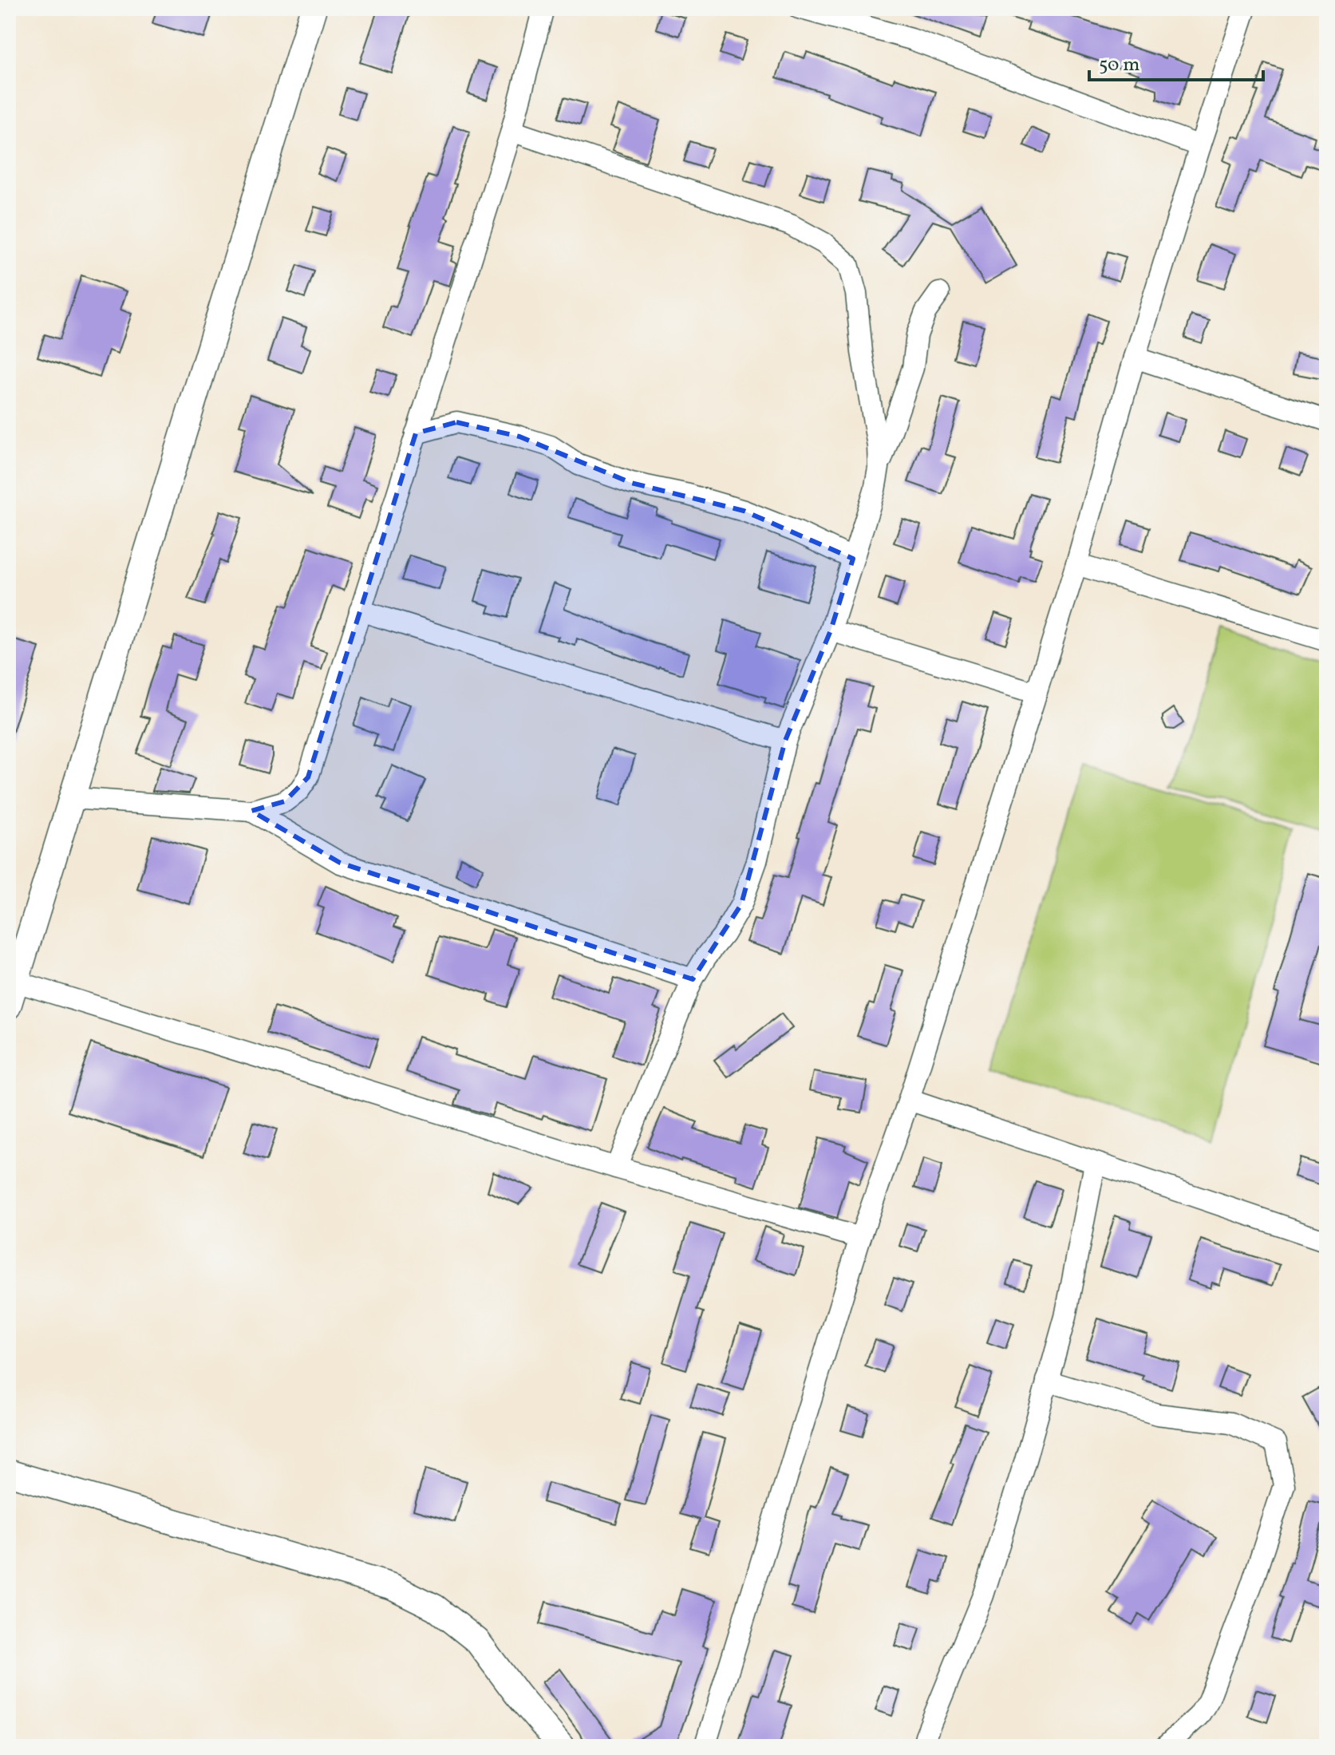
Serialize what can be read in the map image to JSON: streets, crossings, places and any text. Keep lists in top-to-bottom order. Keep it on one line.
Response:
{"scale_bar":"50 m"}
